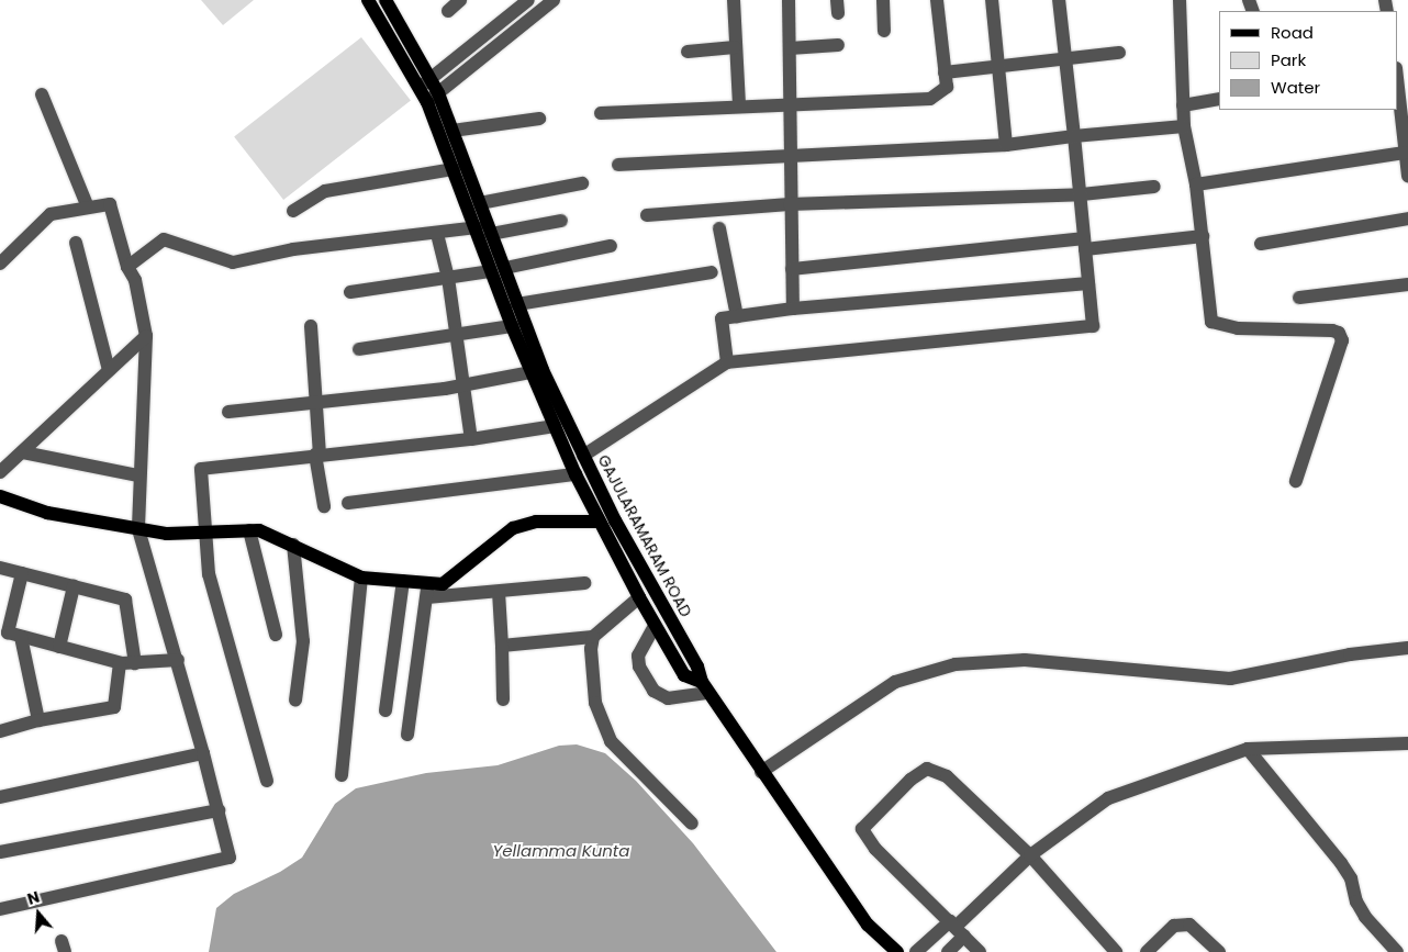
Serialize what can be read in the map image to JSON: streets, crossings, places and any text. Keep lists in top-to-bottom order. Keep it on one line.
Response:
{"streets":{"main road":["GAJULARAMARAM ROAD"]},"water":["Yellamma Kunta"],"legend":["Road","Park","Water"],"north":"top"}
